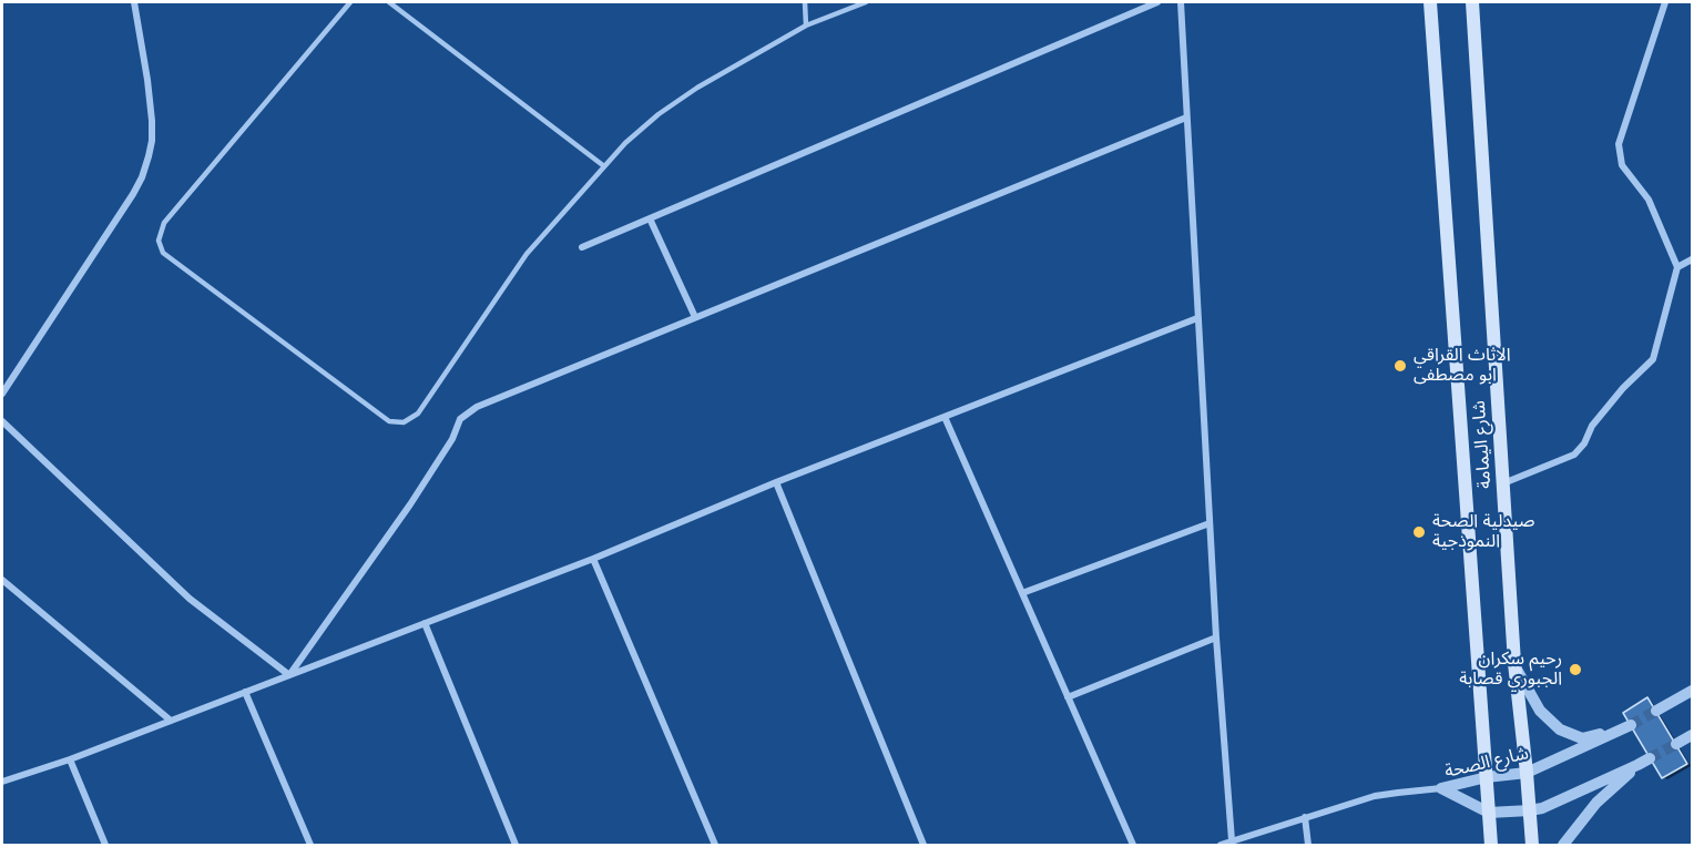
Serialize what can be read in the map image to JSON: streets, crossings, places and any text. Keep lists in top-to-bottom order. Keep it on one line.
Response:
{"streets":{"main road":["شارع اليمامة"],"street":["شارع الصحة"]},"crossings":[["شارع اليمامة","شارع الصحة"]],"places":["الاثاث القراقي ابو مصطفى","صيدلية الصحة النموذجية","رحيم سكران الجبوري قصابة"]}
